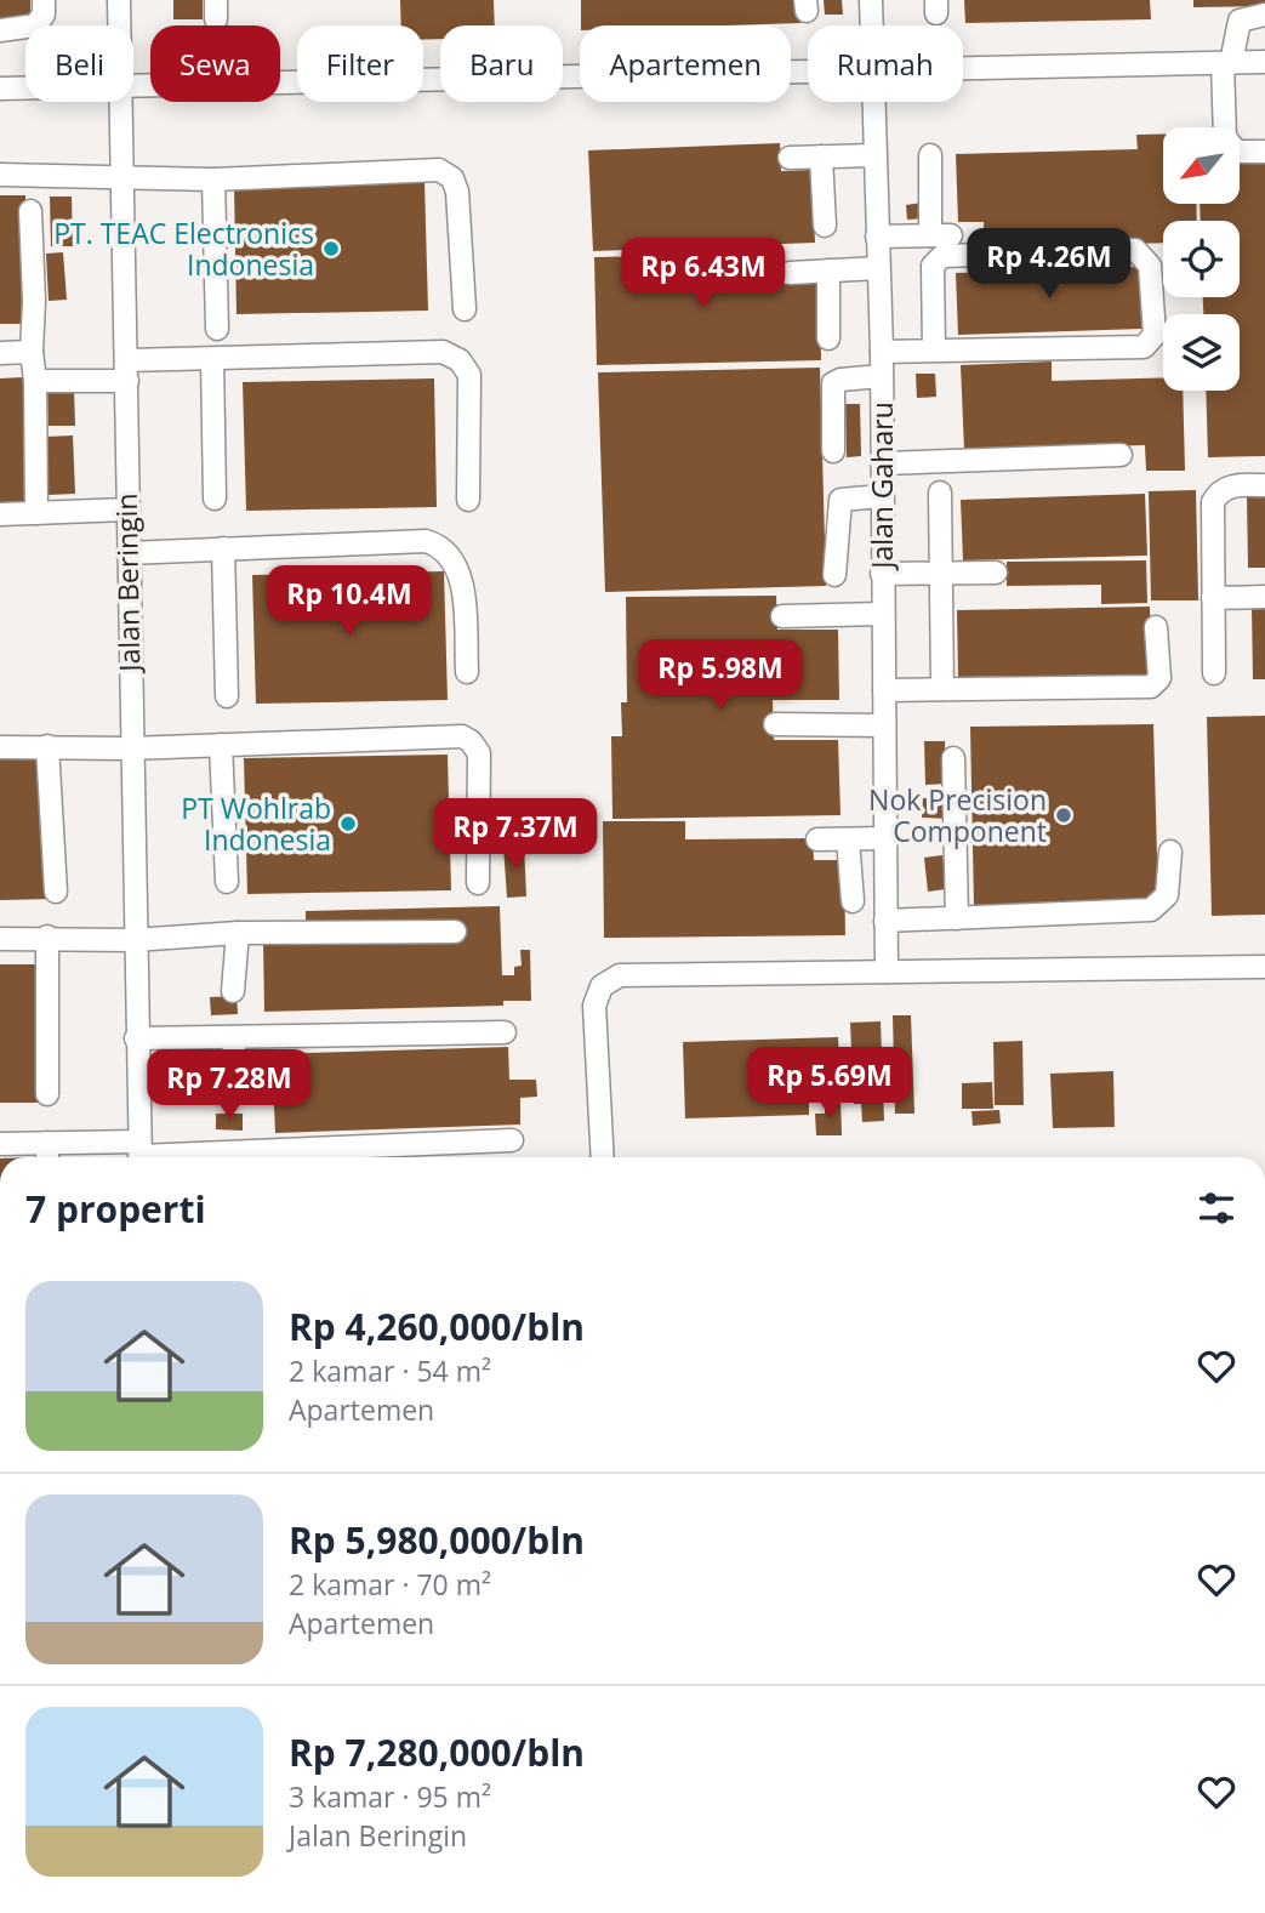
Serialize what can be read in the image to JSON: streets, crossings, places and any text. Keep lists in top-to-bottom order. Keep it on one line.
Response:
{"streets":{"street":["Jalan Gaharu","Jalan Beringin"]},"places":["PT. TEAC Electronics Indonesia","Nok Precision Component","PT Wohlrab Indonesia"],"north":"bottom left","page":{"chip":["Beli","Sewa","Filter","Baru","Apartemen","Rumah"],"price":["Rp 4.26M","Rp 6.43M","Rp 10.4M","Rp 5.98M","Rp 7.37M","Rp 5.69M","Rp 7.28M"],"heading":"7 properti","list":[{"name":"Rp 4,260,000/bln","note":"2 kamar · 54 m² · Apartemen"},{"name":"Rp 5,980,000/bln","note":"2 kamar · 70 m² · Apartemen"},{"name":"Rp 7,280,000/bln","note":"3 kamar · 95 m² · Jalan Beringin"}]}}
